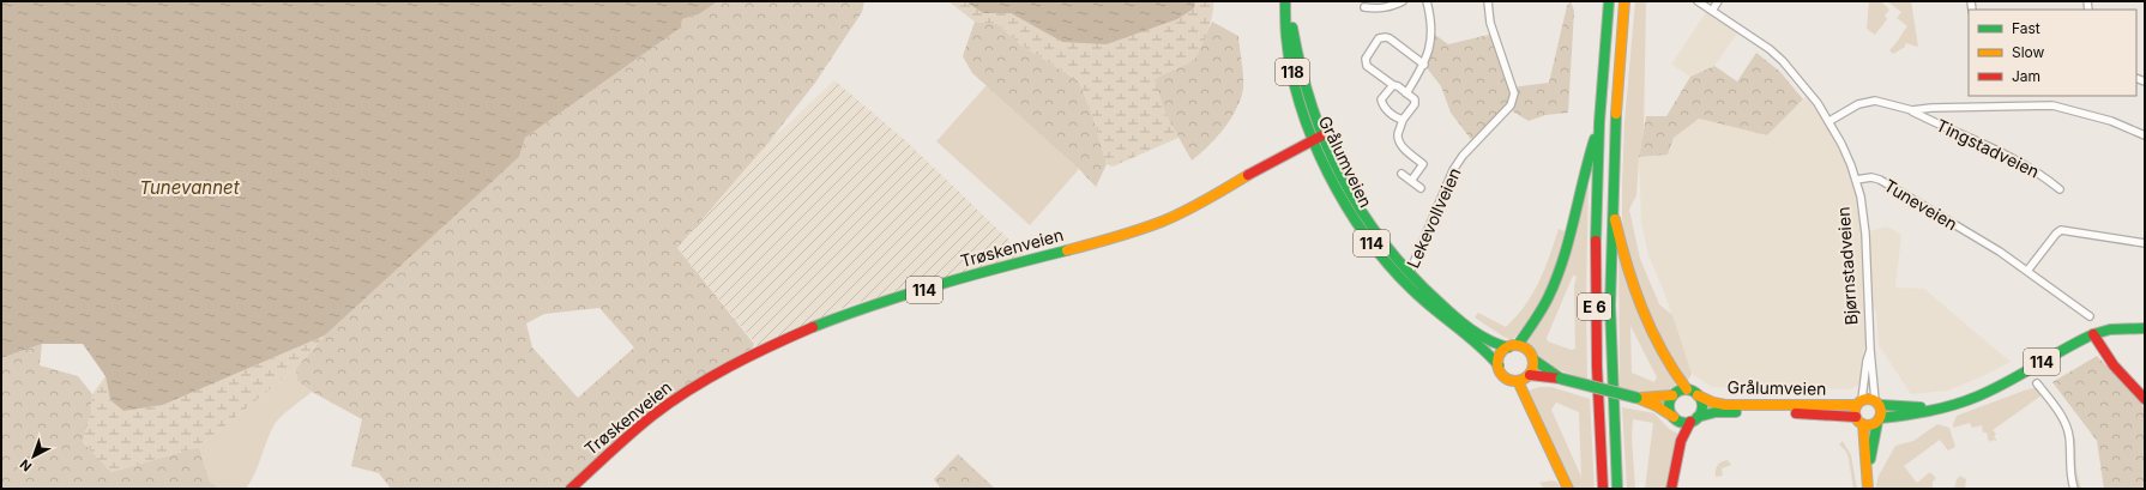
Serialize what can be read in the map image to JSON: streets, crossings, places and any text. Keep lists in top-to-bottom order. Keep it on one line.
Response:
{"streets":{"main road":["118","Grålumveien","114","Trøskenveien","E 6"],"street":["Tingstadveien","Tuneveien","Lekevollveien","Bjørnstadveien"]},"crossings":[["Grålumveien","Lekevollveien"],["Grålumveien","114"],["Grålumveien","Trøskenveien"],["Grålumveien","Bjørnstadveien"],["Grålumveien","E 6"],["Tuneveien","Bjørnstadveien"],["114","Bjørnstadveien"],["114","E 6"]],"water":["Tunevannet"],"legend":["Fast","Slow","Jam"],"north":"bottom left"}
